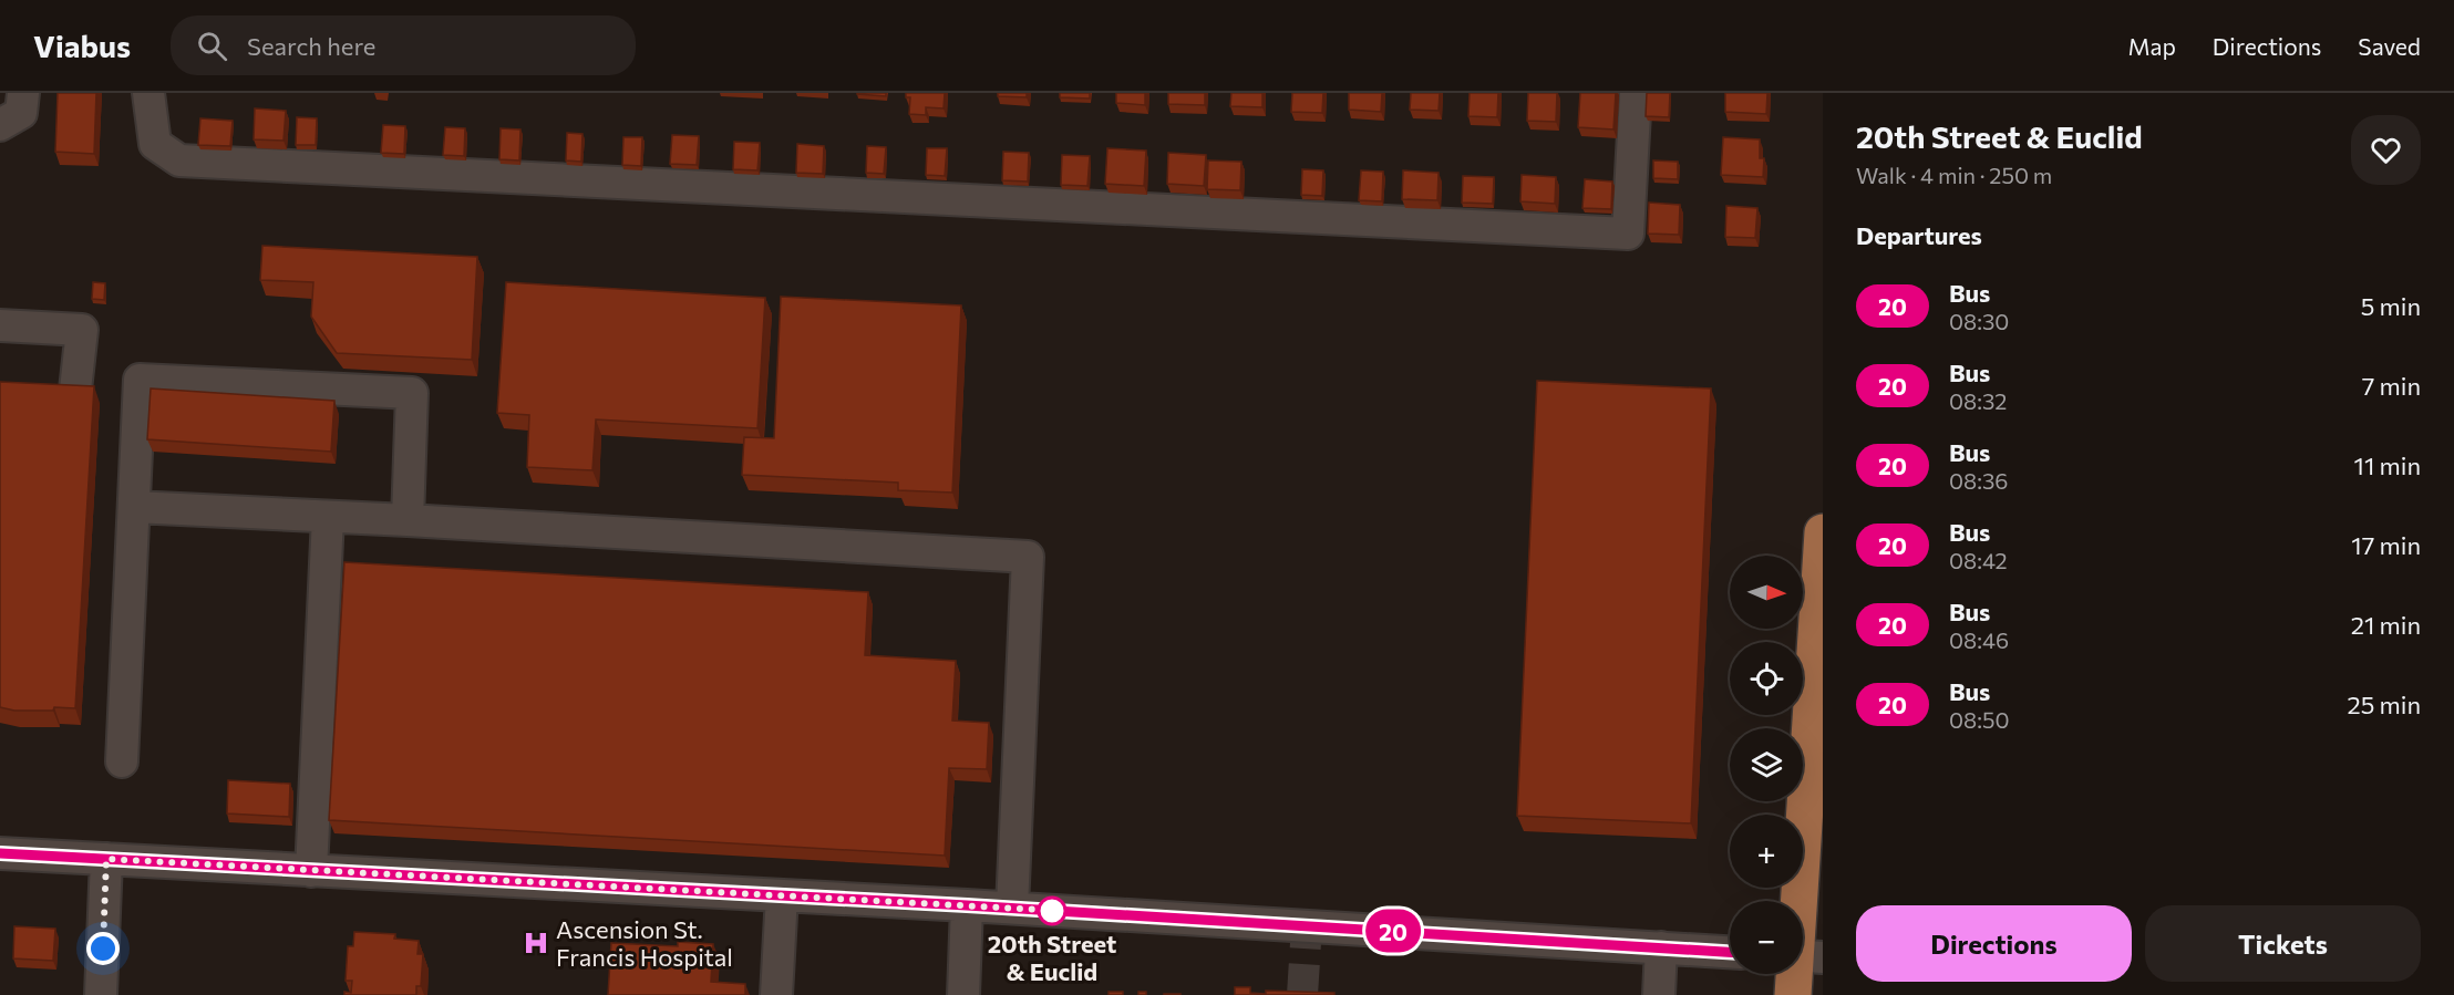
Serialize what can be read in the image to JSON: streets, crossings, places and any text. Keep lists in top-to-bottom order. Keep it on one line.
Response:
{"places":{"other":["20th Street & Euclid"],"hospital":["Ascension St. Francis Hospital"]},"lines":["bus line 20"],"north":"right","page":{"header":"Viabus","search":"Search here","nav":["Map","Directions","Saved"],"on_map":"20","heading":[["20th Street & Euclid","Walk · 4 min · 250 m"],"Departures"],"list":[{"mark":"20","name":"Bus","note":"08:30","value":"5 min"},{"mark":"20","name":"Bus","note":"08:32","value":"7 min"},{"mark":"20","name":"Bus","note":"08:36","value":"11 min"},{"mark":"20","name":"Bus","note":"08:42","value":"17 min"},{"mark":"20","name":"Bus","note":"08:46","value":"21 min"},{"mark":"20","name":"Bus","note":"08:50","value":"25 min"}],"map_buttons":["+","−"],"buttons":["Directions","Tickets"]}}
